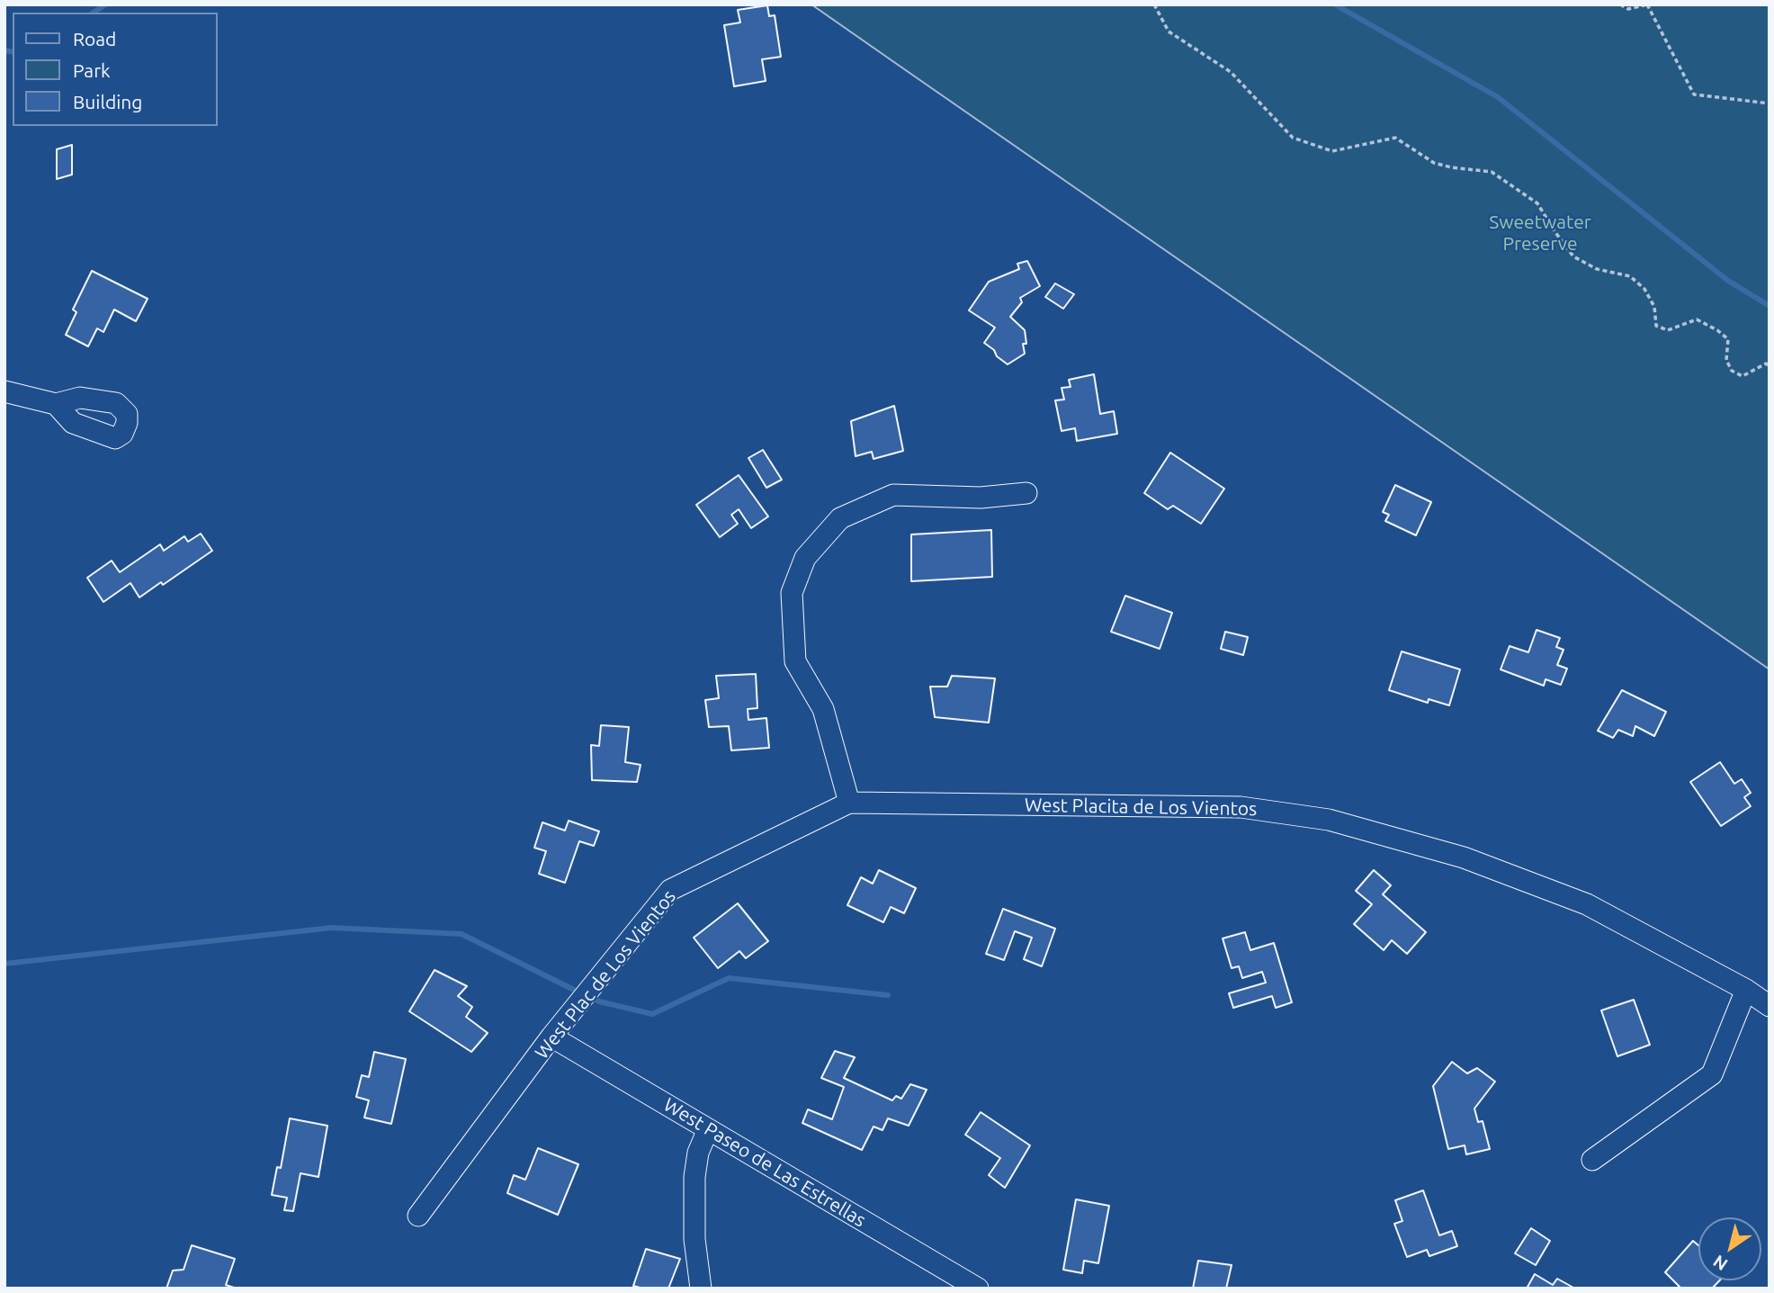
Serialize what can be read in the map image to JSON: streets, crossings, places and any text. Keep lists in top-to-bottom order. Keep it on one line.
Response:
{"streets":{"street":["West Placita de Los Vientos","West Plac de Los Vientos","West Paseo de Las Estrellas"]},"crossings":[["West Placita de Los Vientos","West Plac de Los Vientos"],["West Plac de Los Vientos","West Paseo de Las Estrellas"]],"parks":["Sweetwater Preserve"],"legend":["Road","Park","Building"],"north":"bottom left"}
